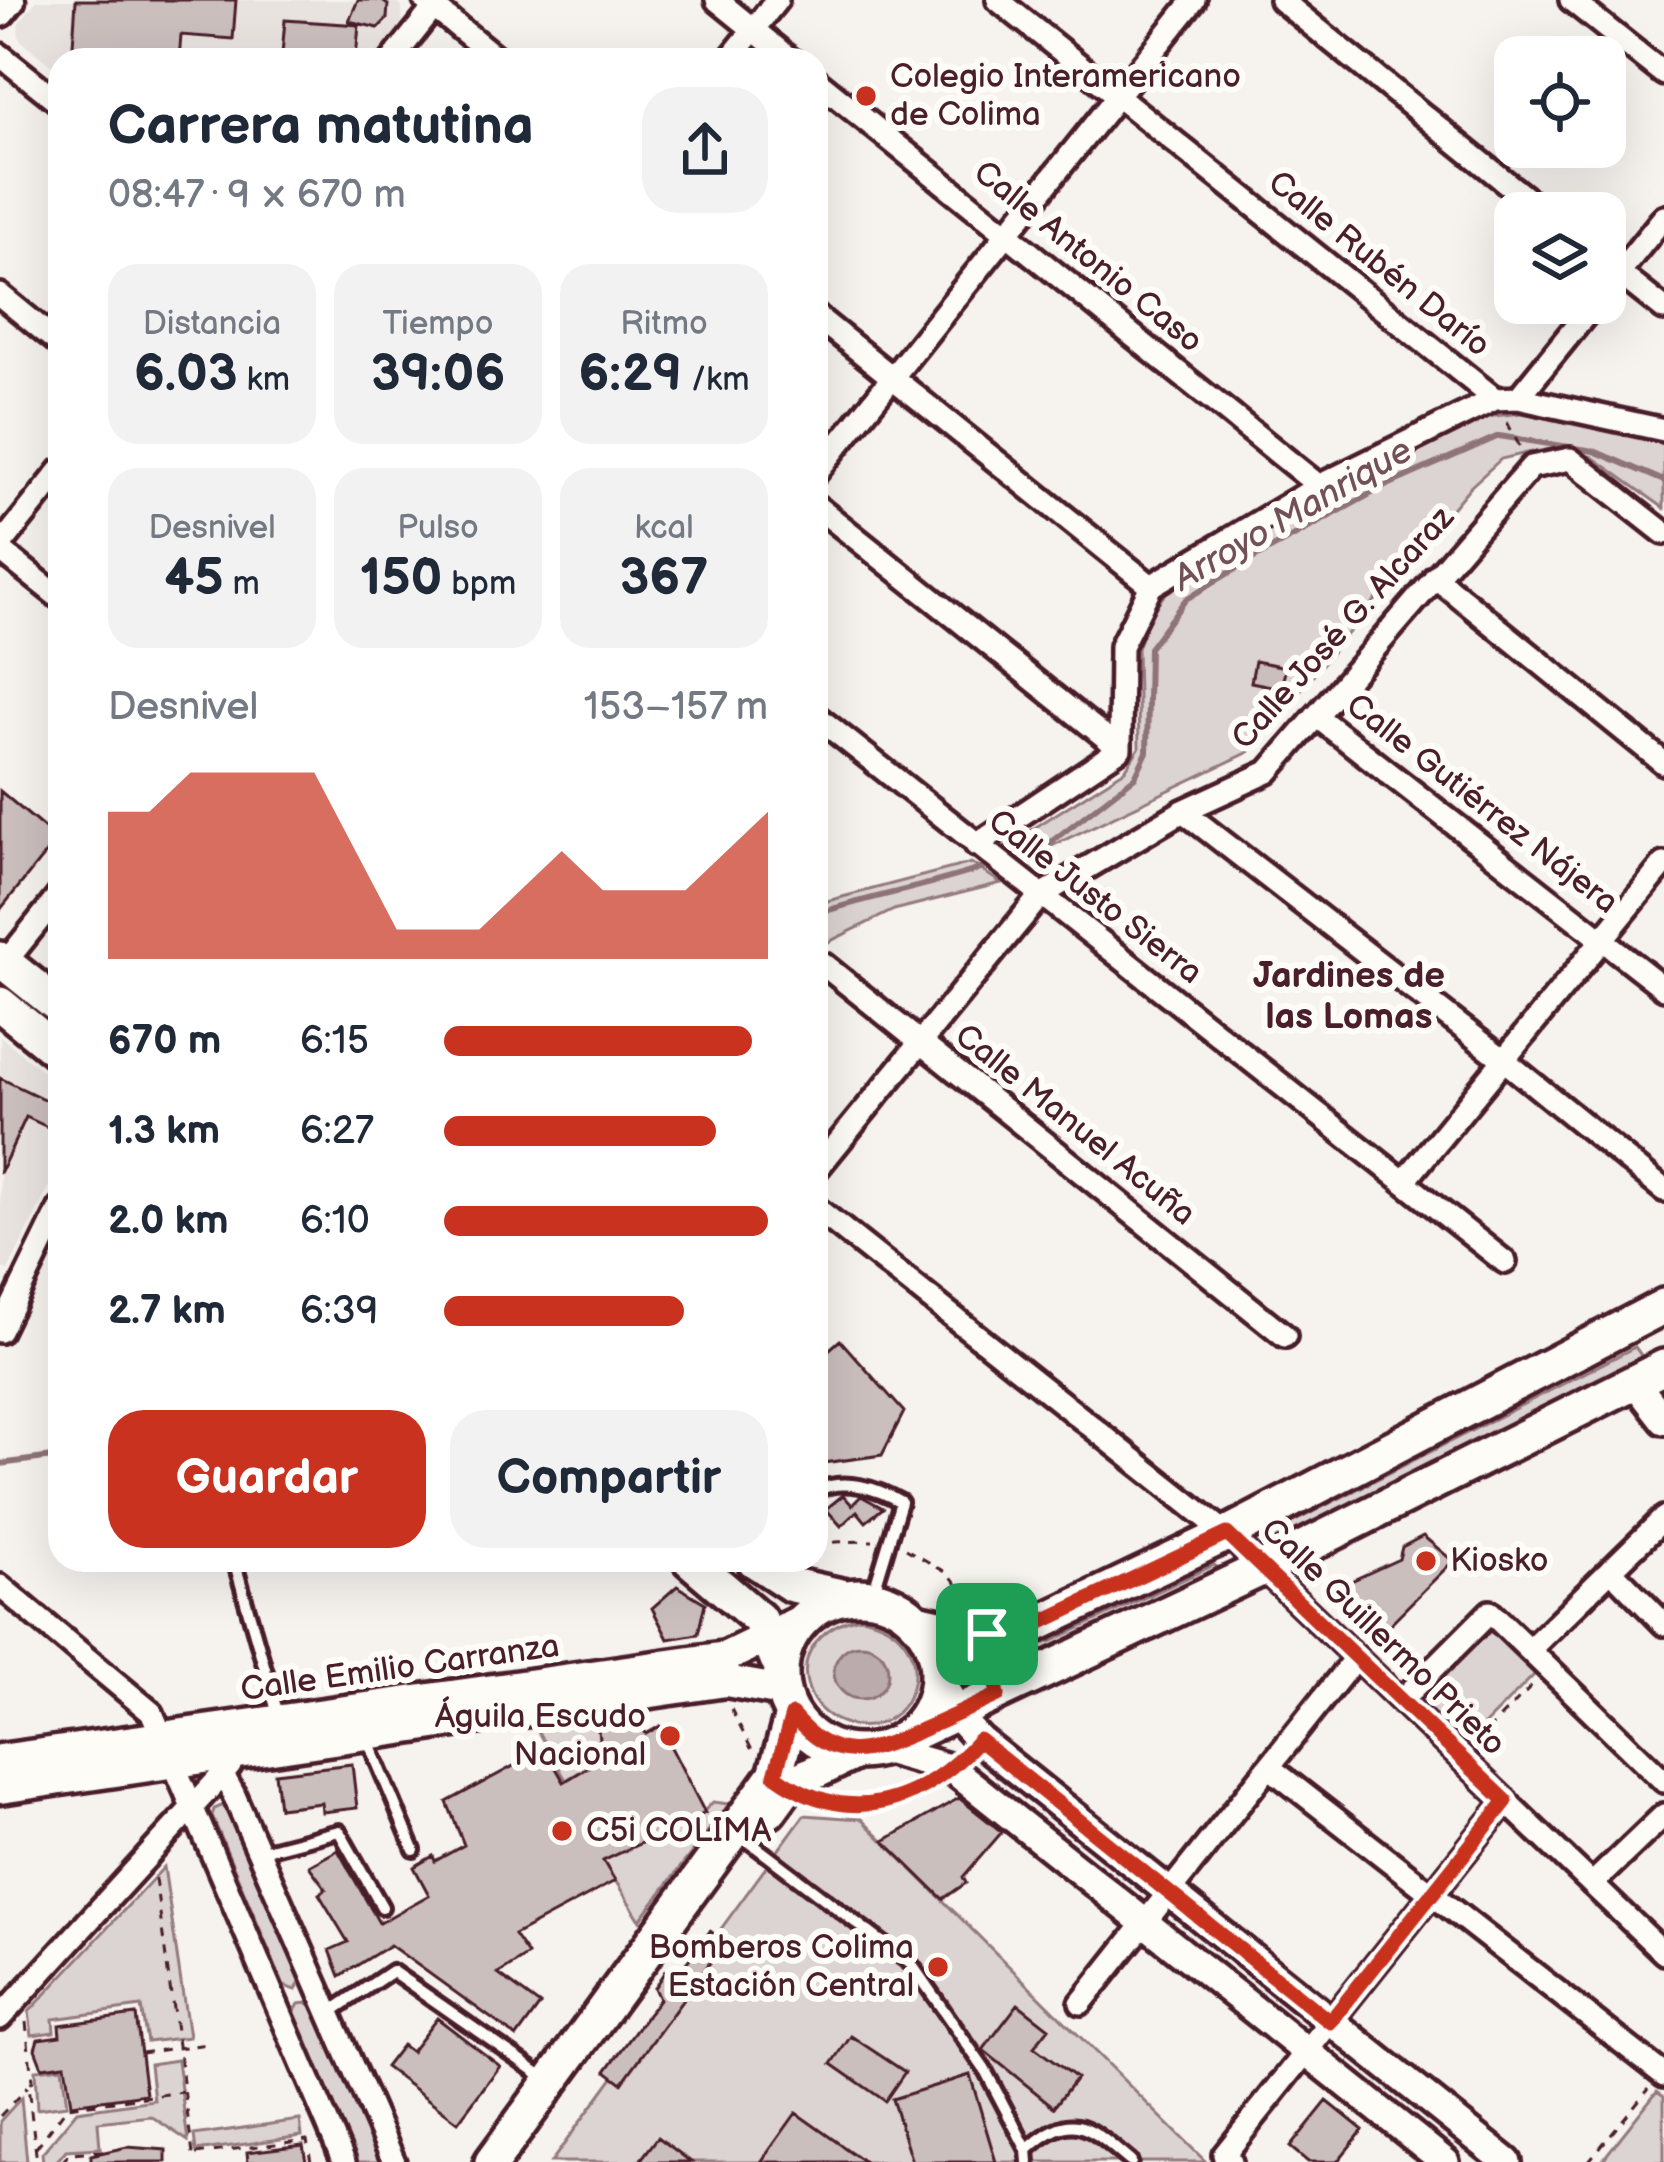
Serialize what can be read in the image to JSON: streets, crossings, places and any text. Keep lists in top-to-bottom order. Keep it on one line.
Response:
{"streets":{"main road":["Calle Emilio Carranza"],"street":["Calle Antonio Caso","Calle Rubén Darío","Calle José G. Alcaraz","Calle Gutiérrez Nájera","Calle Justo Sierra","Calle Manuel Acuña","Calle Guillermo Prieto"]},"crossings":[["Calle José G. Alcaraz","Calle Gutiérrez Nájera"],["Calle José G. Alcaraz","Calle Justo Sierra"],["Calle José G. Alcaraz","Calle Manuel Acuña"]],"districts":["Jardines de las Lomas"],"water":["Arroyo Manrique"],"places":["Colegio Interamericano de Colima","Kiosko","Águila Escudo Nacional","C5i COLIMA","Bomberos Colima Estación Central"],"page":{"heading":["Carrera matutina","08:47 · 9 × 670 m"],"stats":[["Distancia","6.03 km"],["Tiempo","39:06"],["Ritmo","6:29 /km"],["Desnivel","45 m"],["Pulso","150 bpm"],["kcal","367"]],"chart":["Desnivel","153–157 m"],"list":[{"name":"670 m","note":"6:15"},{"name":"1.3 km","note":"6:27"},{"name":"2.0 km","note":"6:10"},{"name":"2.7 km","note":"6:39"}],"buttons":["Guardar","Compartir"]}}
